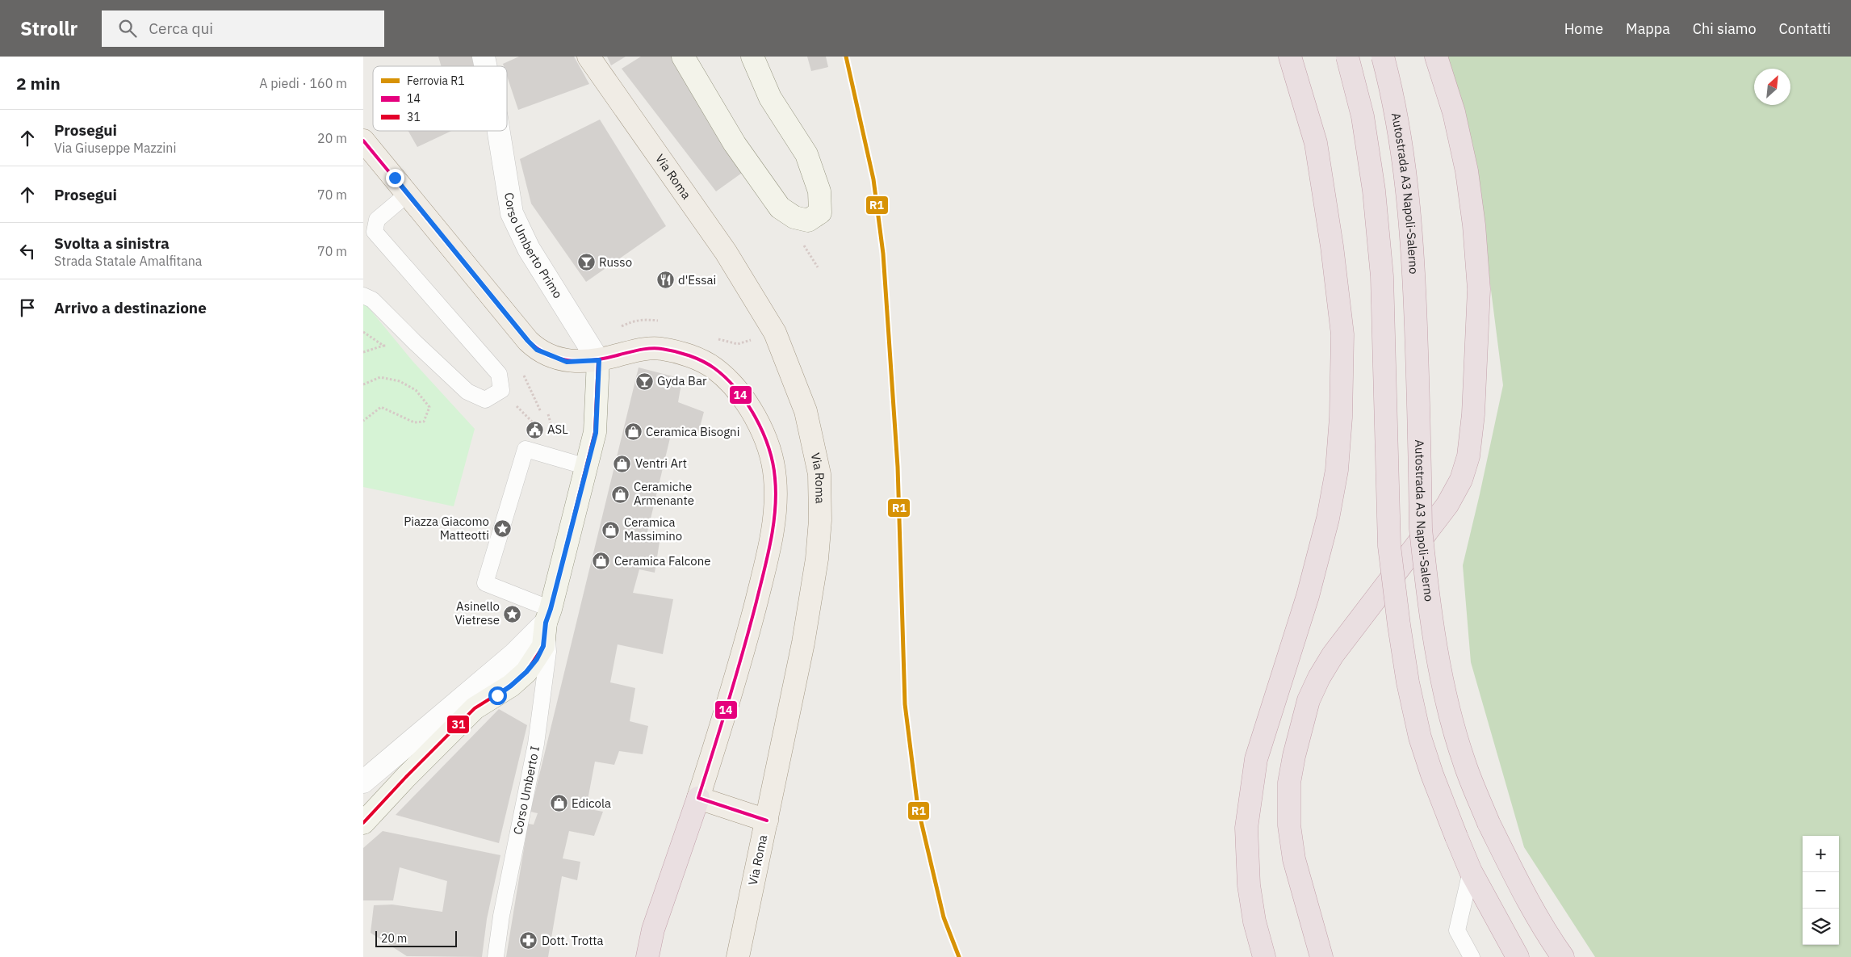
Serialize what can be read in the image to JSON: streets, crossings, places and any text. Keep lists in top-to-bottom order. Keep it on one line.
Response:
{"streets":{"highway":["Autostrada A3 Napoli-Salerno"],"main road":["Via Roma"],"street":["Corso Umberto Primo"],"lane":["Corso Umberto I"]},"places":{"bar":["Russo","Gyda Bar"],"restaurant":["d'Essai"],"public building":["ASL"],"shop":["Ceramica Bisogni","Ventri Art","Ceramiche Armenante","Ceramica Massimino","Ceramica Falcone","Edicola"],"place":["Piazza Giacomo Matteotti","Asinello Vietrese"],"pharmacy":["Dott. Trotta"]},"lines":["rail line R1","transit line 14","transit line 31"],"legend":["Ferrovia R1","14","31"],"scale_bar":"20 m","north":"top right","page":{"header":"Strollr","search":"Cerca qui","nav":["Home","Mappa","Chi siamo","Contatti"],"heading":["2 min","A piedi · 160 m"],"list":[["Prosegui","Via Giuseppe Mazzini","20 m"],["Prosegui","70 m"],["Svolta a sinistra","Strada Statale Amalfitana","70 m"],"Arrivo a destinazione"],"map_buttons":["+","−"],"scale":"20 m"}}
